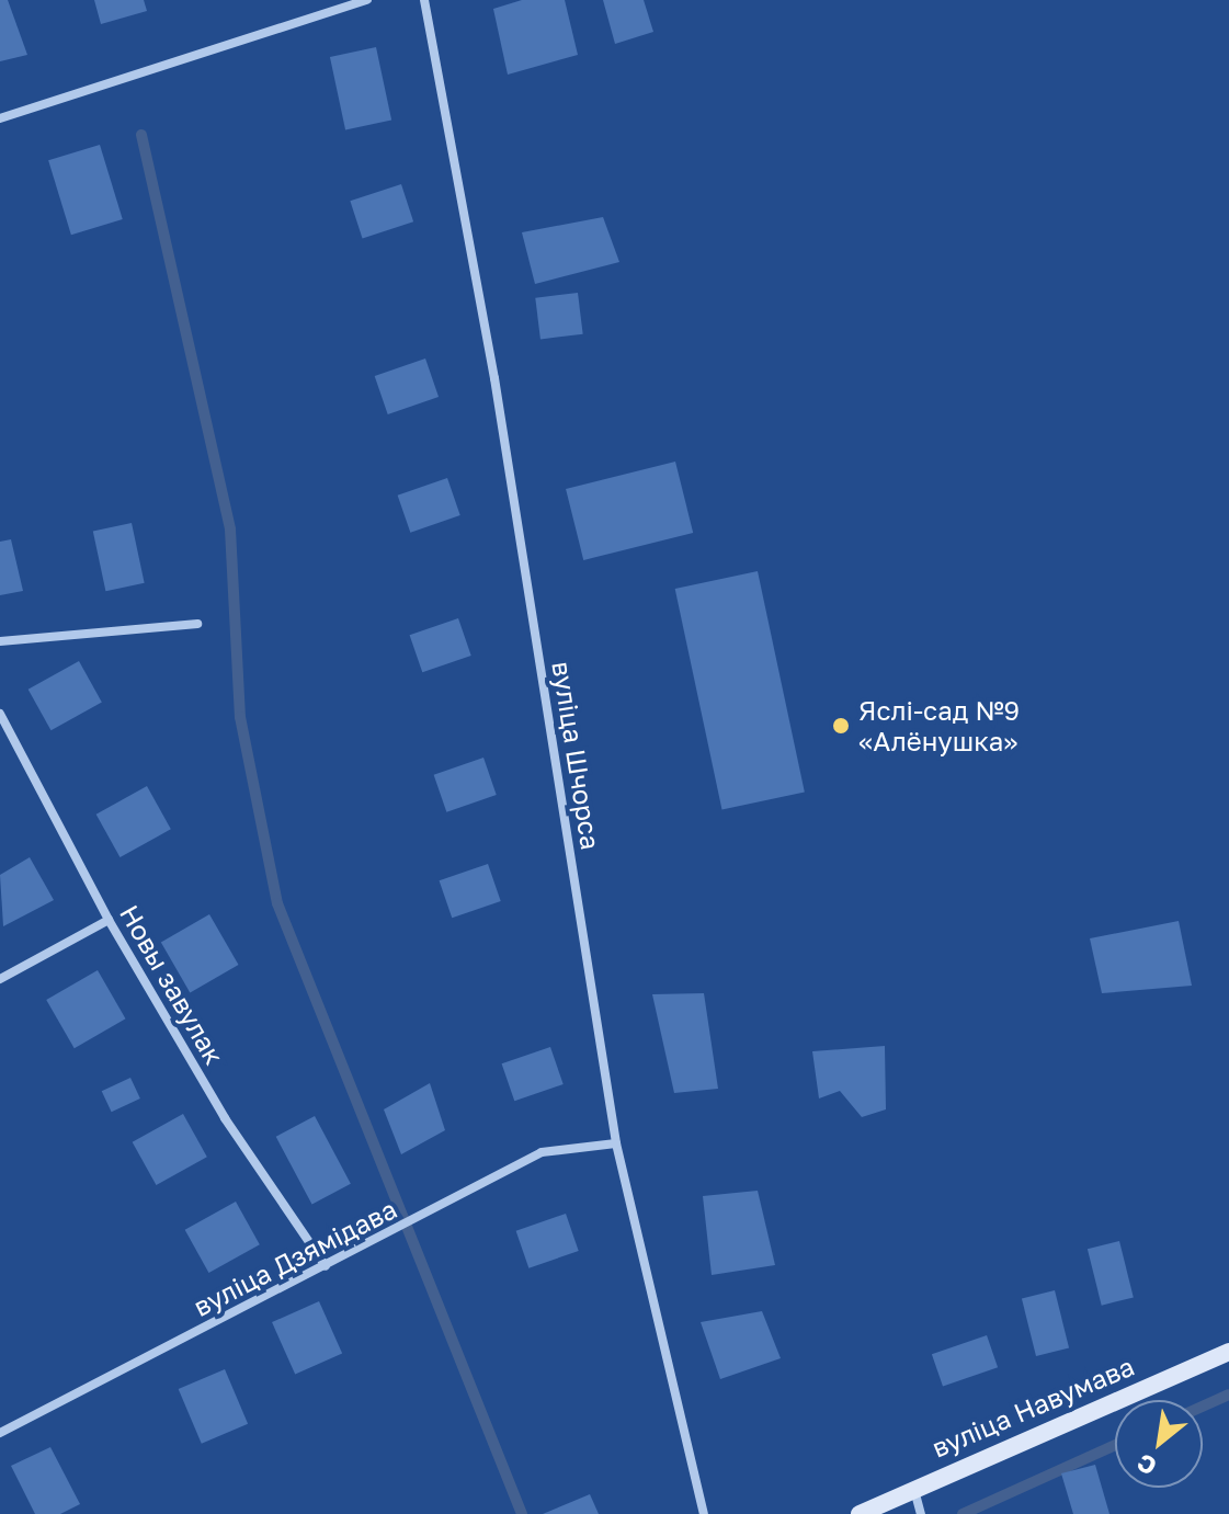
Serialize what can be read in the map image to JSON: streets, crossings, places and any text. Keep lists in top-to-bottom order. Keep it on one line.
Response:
{"streets":{"street":["вуліца Шчорса","Новы завулак","вуліца Дзямідава","вуліца Навумава"]},"crossings":[["вуліца Шчорса","вуліца Дзямідава"],["Новы завулак","вуліца Дзямідава"]],"places":["Яслі-сад №9 «Алёнушка»"],"north":"bottom left"}
